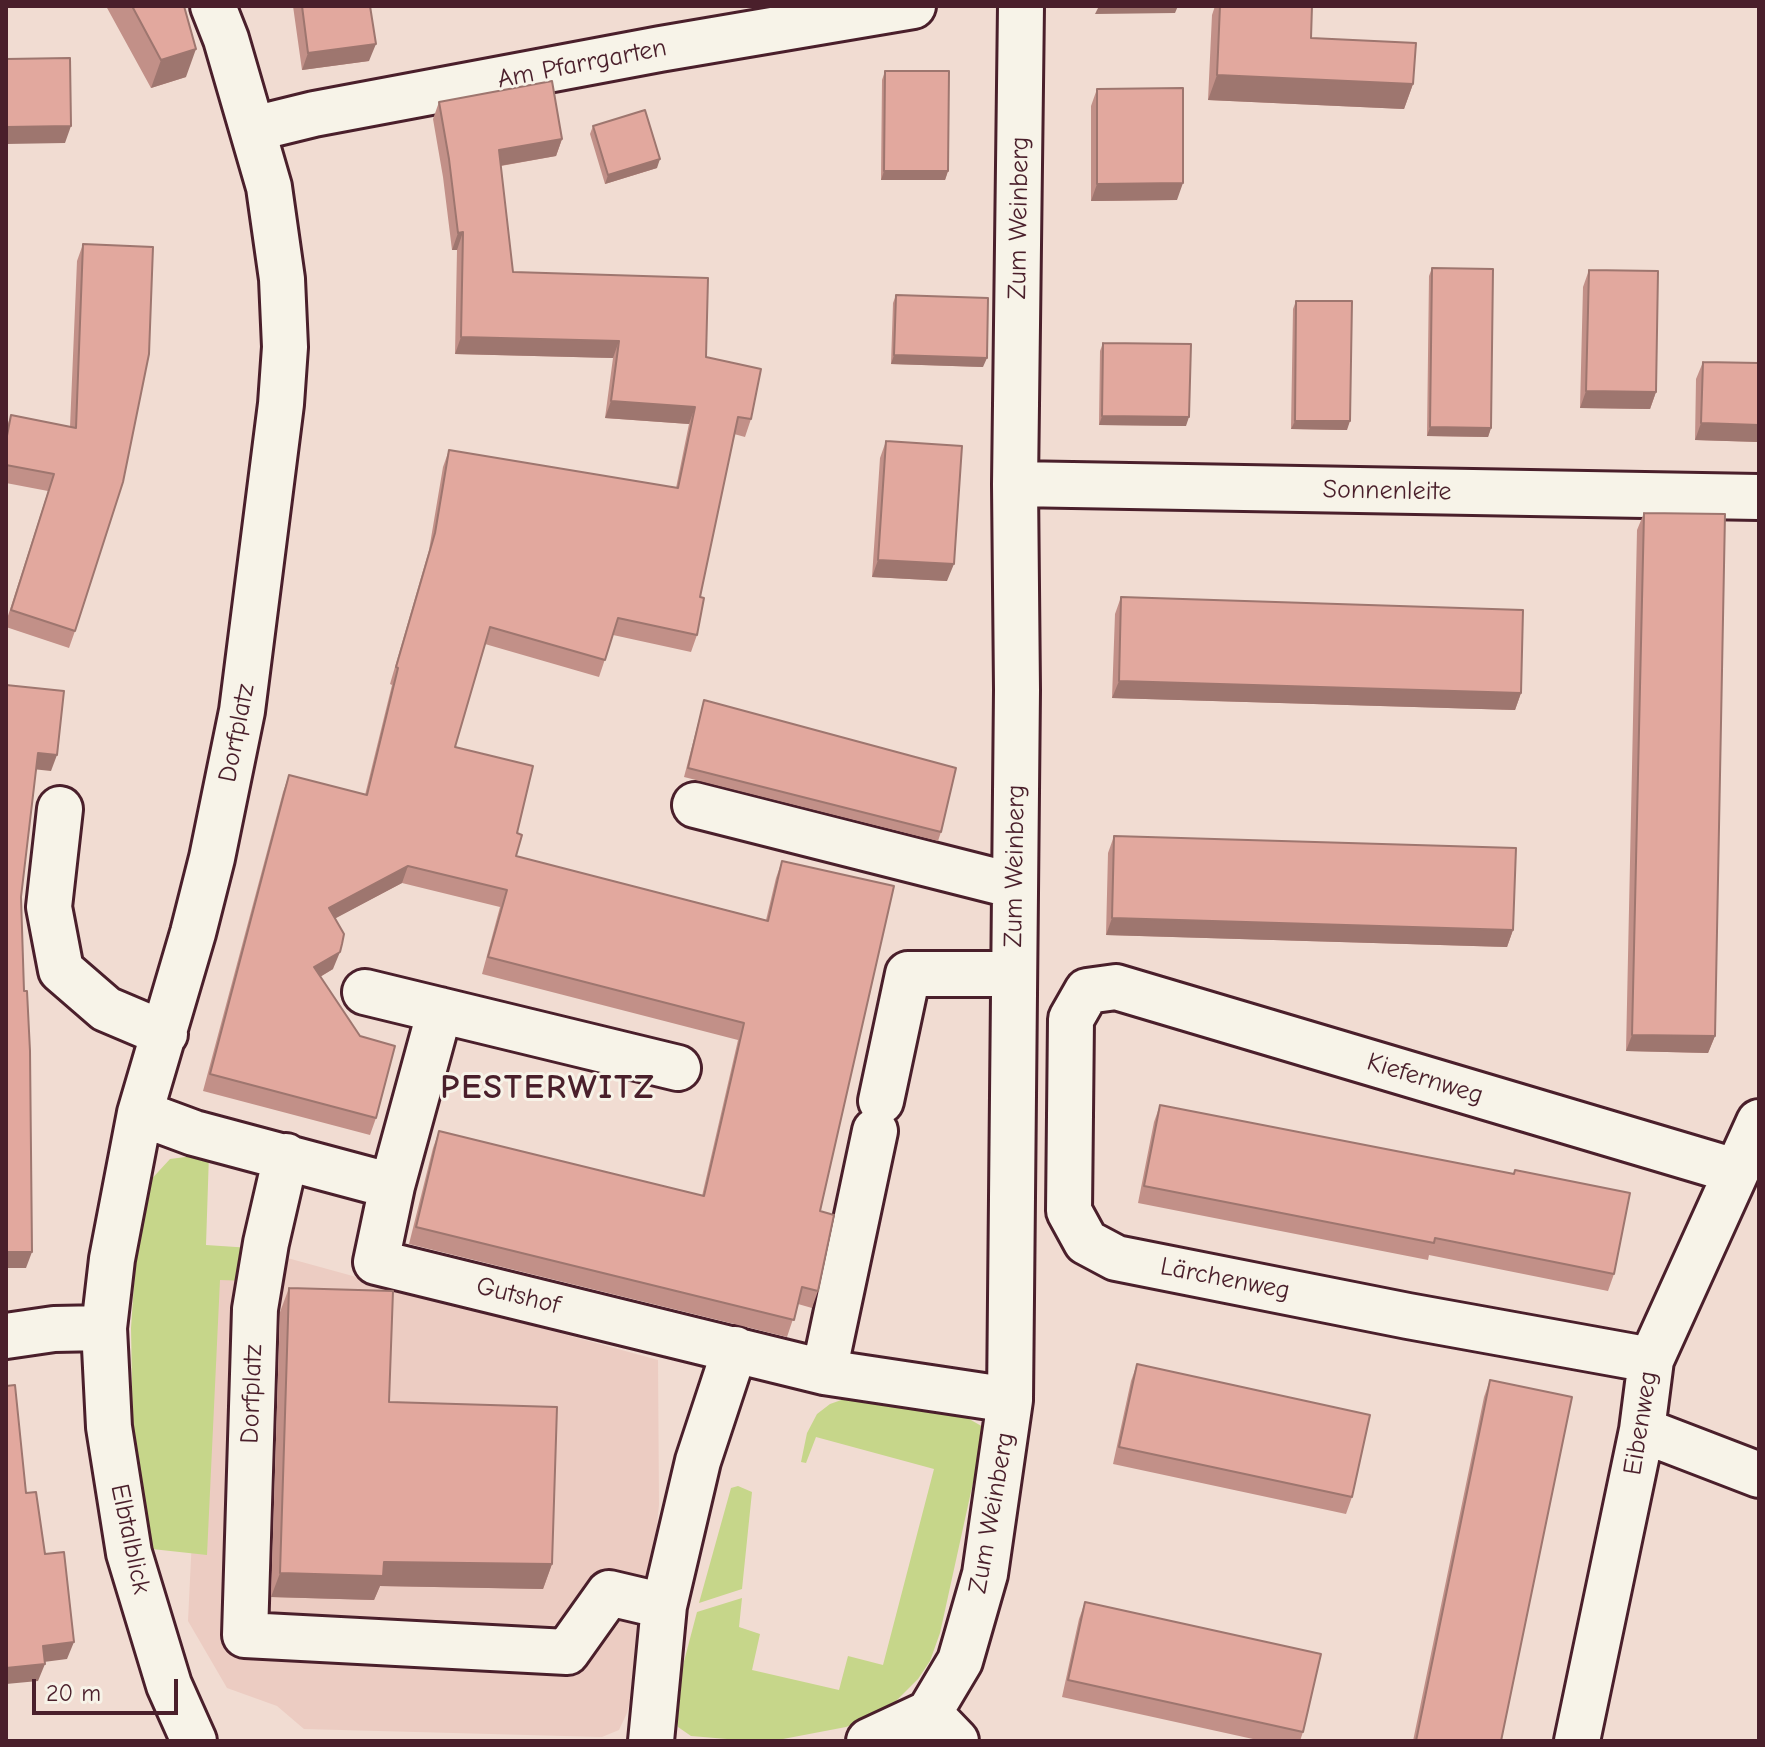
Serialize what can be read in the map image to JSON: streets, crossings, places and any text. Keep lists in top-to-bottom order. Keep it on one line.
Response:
{"streets":{"street":["Am Pfarrgarten","Zum Weinberg","Sonnenleite","Dorfplatz","Kiefernweg","Lärchenweg","Gutshof","Eibenweg","Elbtalblick"]},"crossings":[["Am Pfarrgarten","Dorfplatz"],["Zum Weinberg","Sonnenleite"],["Dorfplatz","Elbtalblick"],["Kiefernweg","Lärchenweg"],["Kiefernweg","Eibenweg"],["Lärchenweg","Eibenweg"]],"districts":["PESTERWITZ"],"scale_bar":"20 m"}
